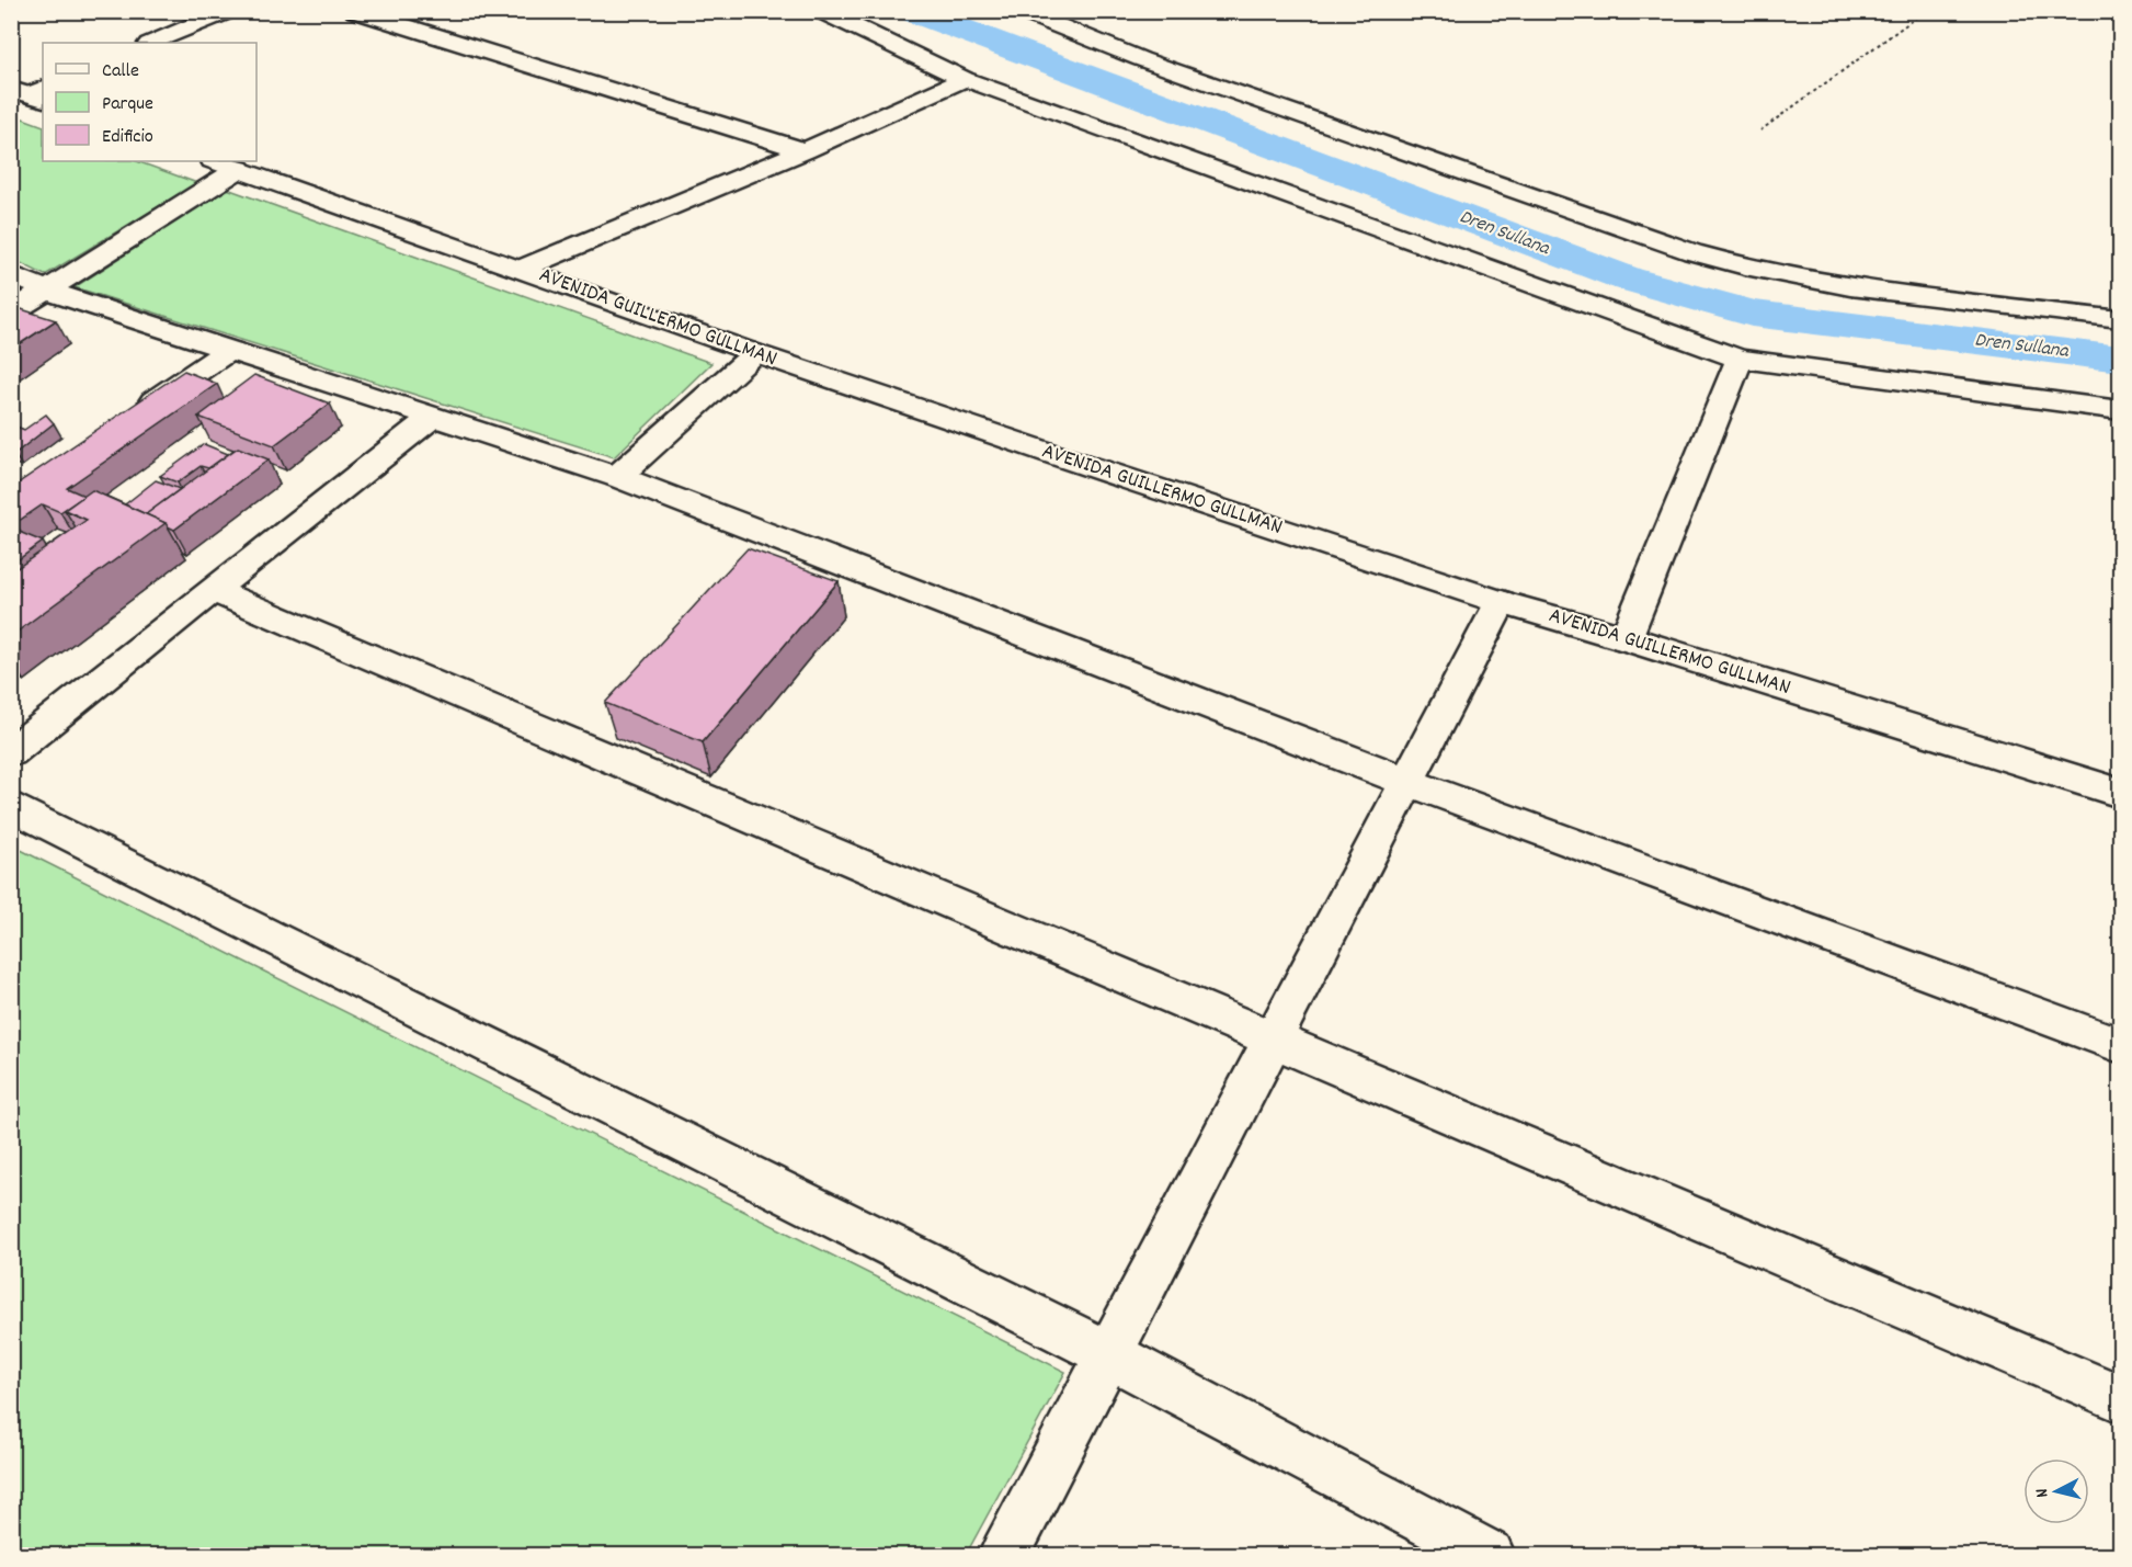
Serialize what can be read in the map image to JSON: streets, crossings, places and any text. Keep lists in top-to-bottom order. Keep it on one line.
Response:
{"streets":{"street":["AVENIDA GUILLERMO GULLMAN"]},"water":["Dren Sullana"],"legend":["Calle","Parque","Edificio"],"north":"left"}
